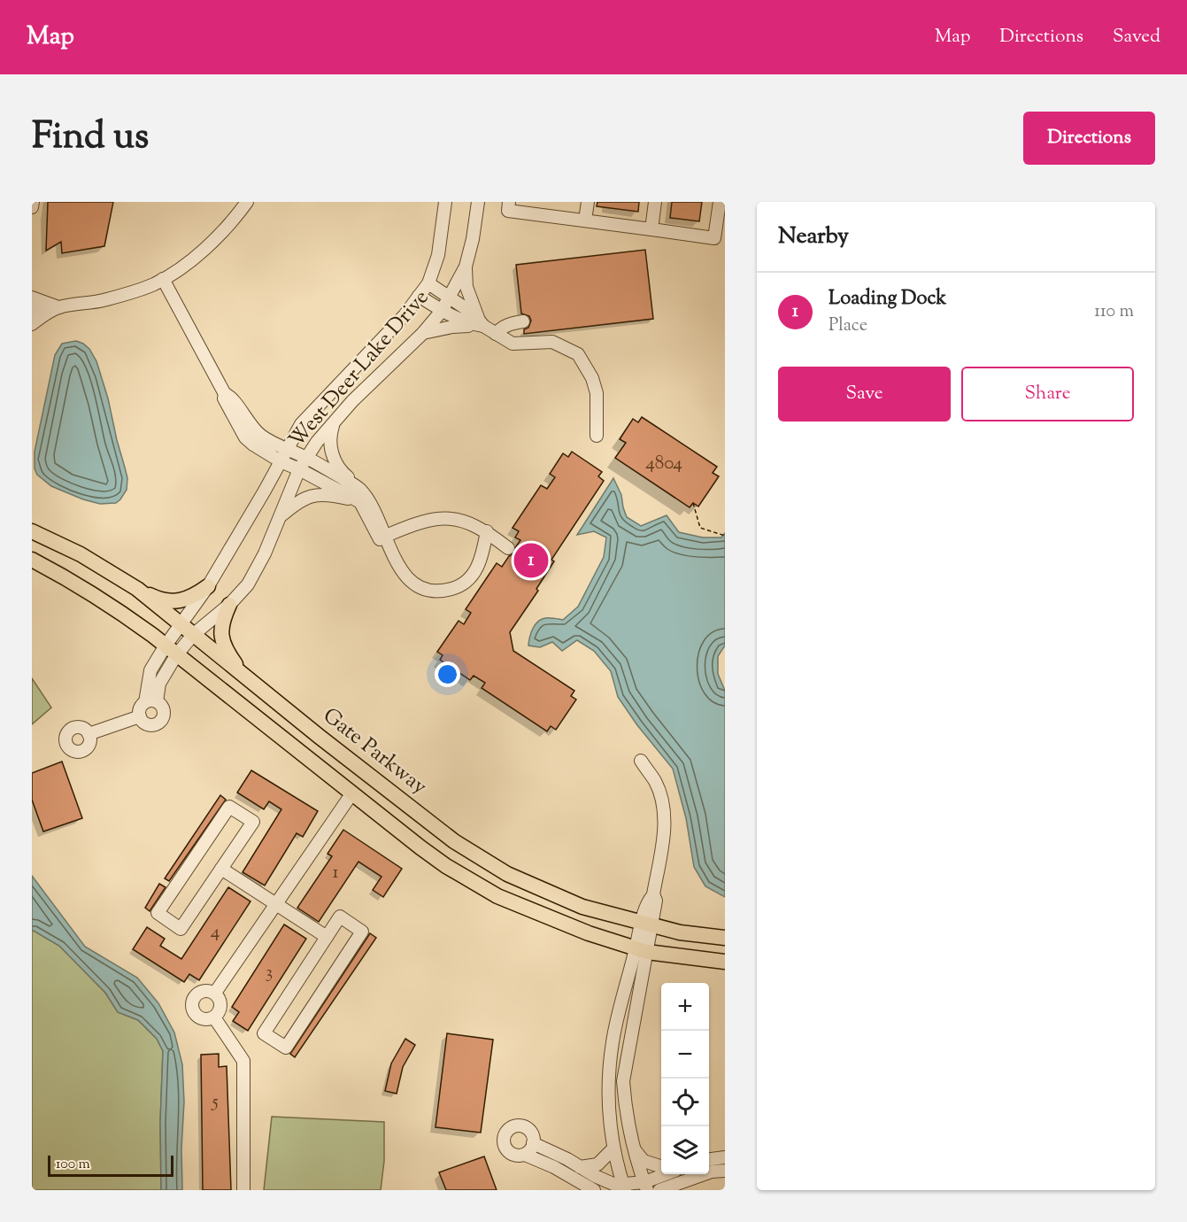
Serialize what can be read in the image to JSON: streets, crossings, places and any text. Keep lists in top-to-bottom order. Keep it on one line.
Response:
{"streets":{"main road":["Gate Parkway"],"street":["West Deer Lake Drive"]},"crossings":[["West Deer Lake Drive","Gate Parkway"]],"house_numbers":["4804","1","4","3","5"],"scale_bar":"100 m","page":{"header":"Map","nav":["Map","Directions","Saved"],"title":"Find us","buttons":["Directions",["Save","Share"]],"heading":"Nearby","list":[{"mark":"1","name":"Loading Dock","note":"Place","value":"110 m"}],"pins":"1","map_buttons":["+","−"],"scale":"100 m"}}
